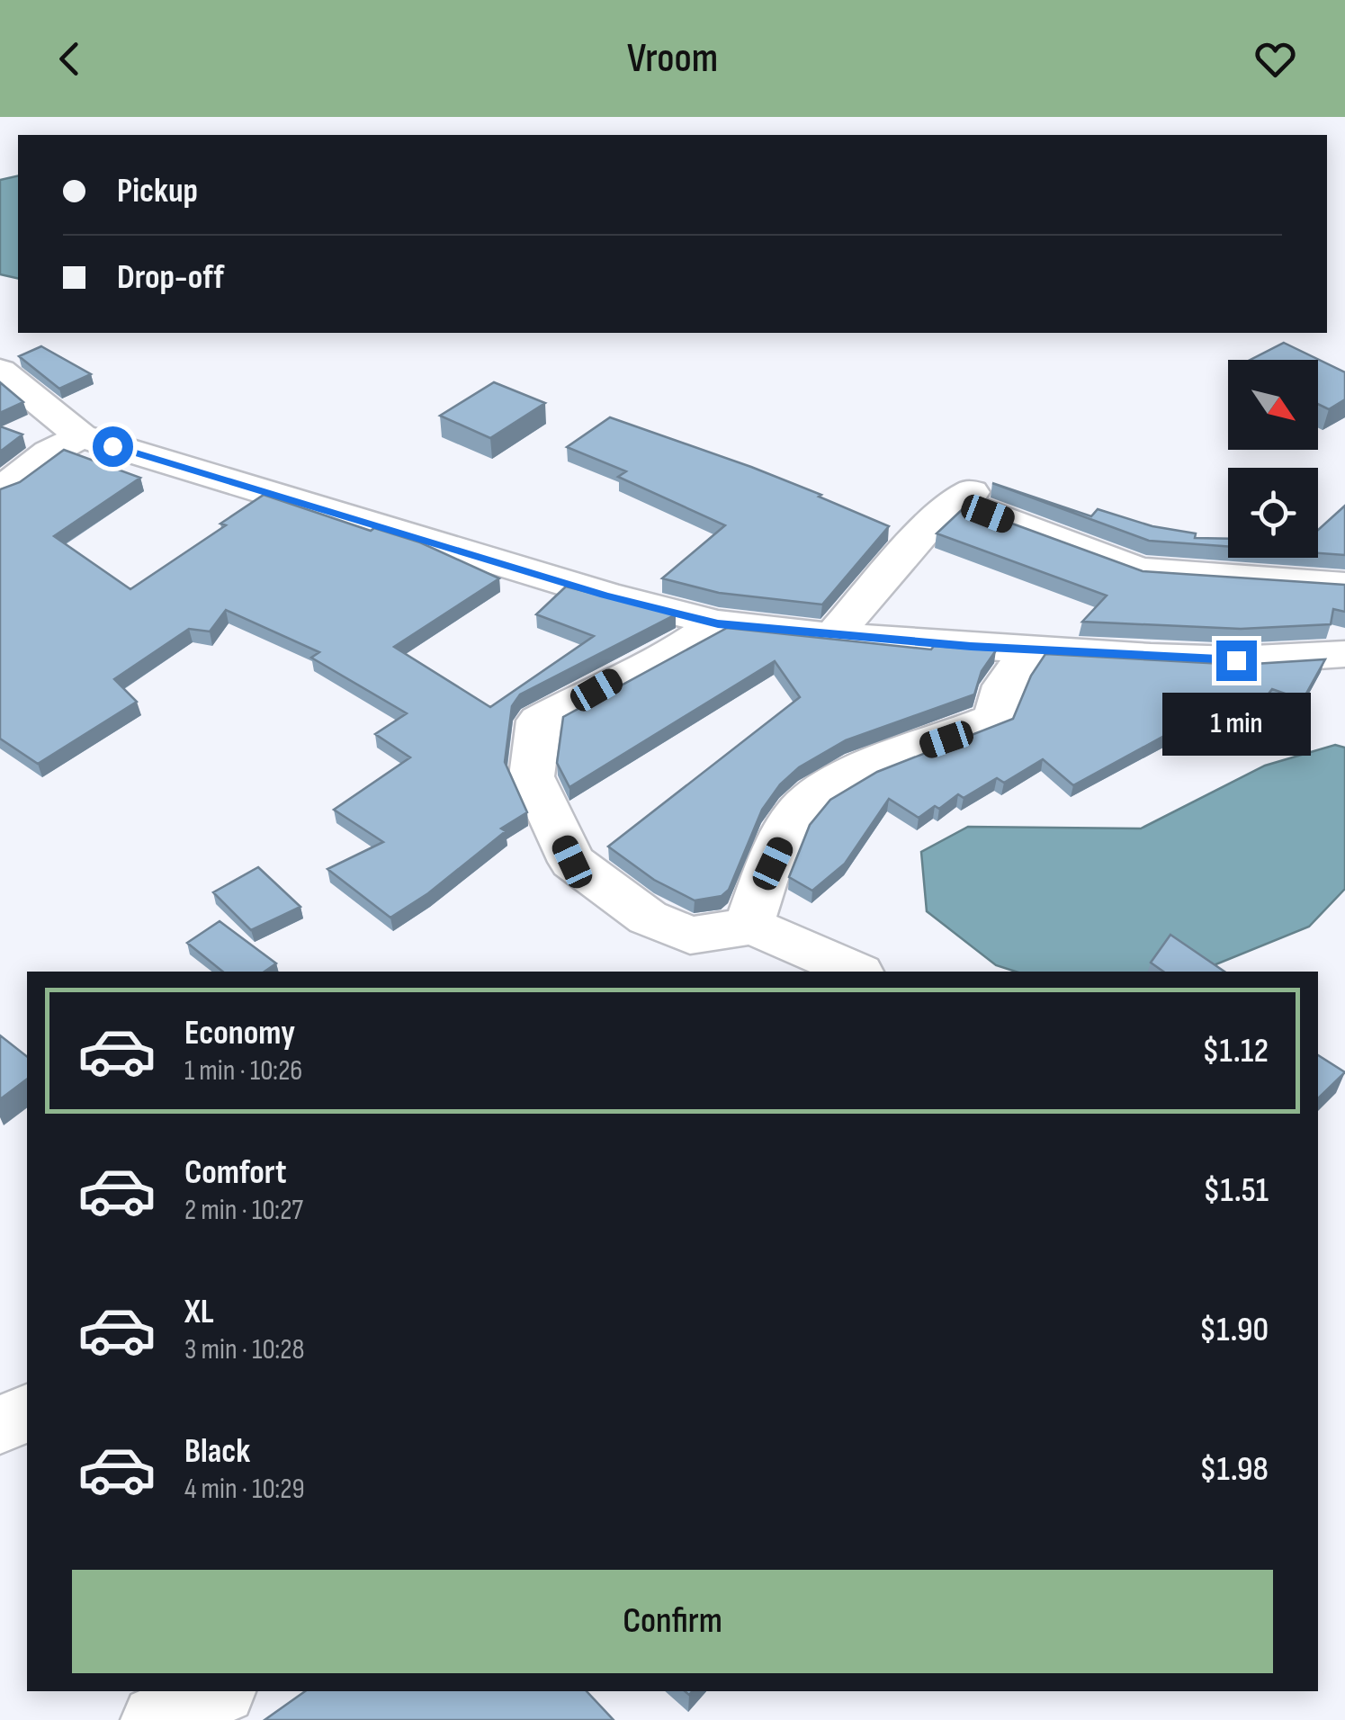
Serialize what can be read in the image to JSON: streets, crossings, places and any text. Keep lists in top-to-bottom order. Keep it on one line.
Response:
{"north":"bottom right","page":{"header":"Vroom","banner":["Pickup","Drop-off"],"bubble":"1 min","list":[{"name":"Economy","note":"1 min · 10:26","value":"$1.12"},{"name":"Comfort","note":"2 min · 10:27","value":"$1.51"},{"name":"XL","note":"3 min · 10:28","value":"$1.90"},{"name":"Black","note":"4 min · 10:29","value":"$1.98"}],"buttons":"Confirm"}}
